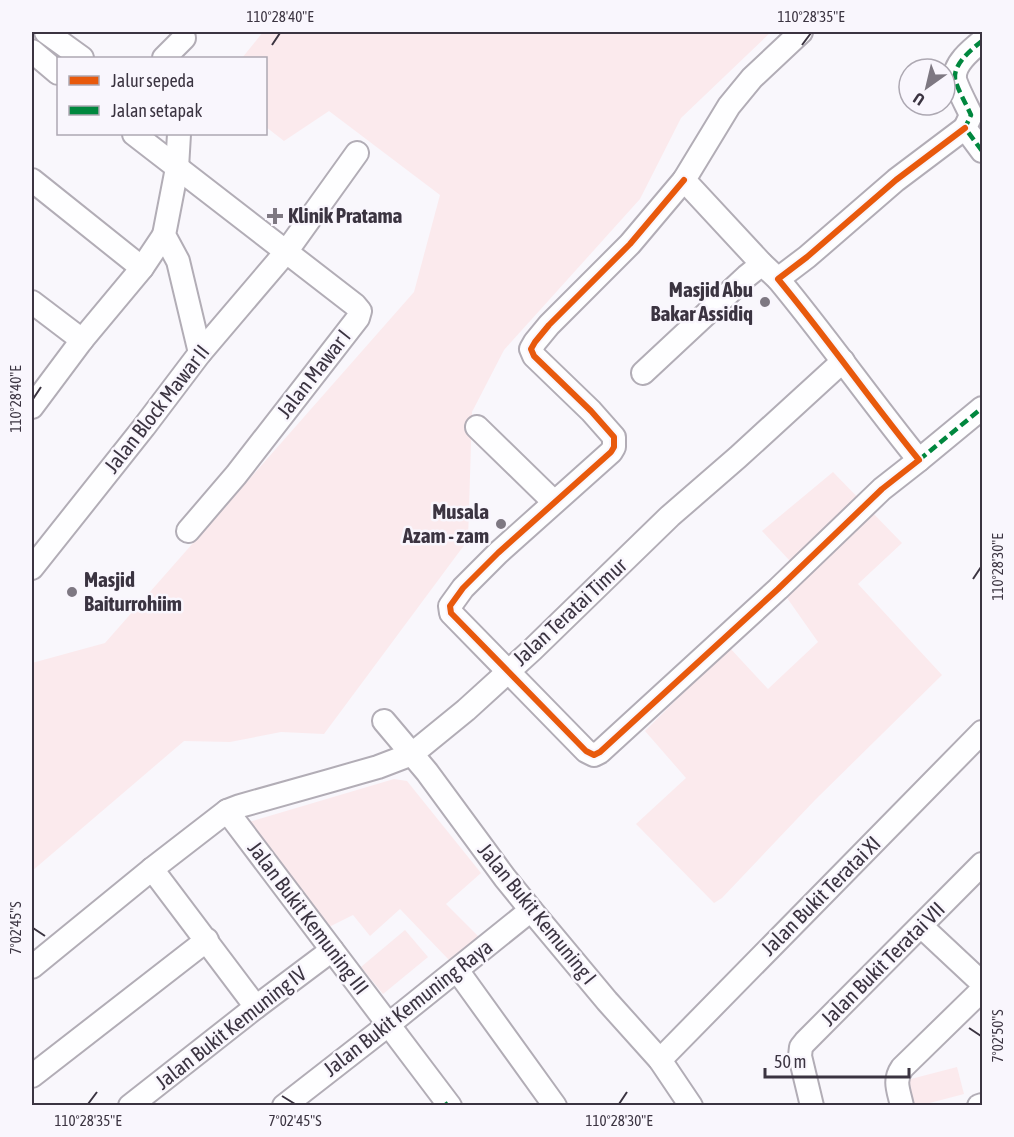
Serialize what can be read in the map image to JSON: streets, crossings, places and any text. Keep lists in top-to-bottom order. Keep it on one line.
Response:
{"streets":{"street":["Jalan Mawar I","Jalan Block Mawar II","Jalan Teratai Timur","Jalan Bukit Teratai XI","Jalan Bukit Kemuning I","Jalan Bukit Kemuning III","Jalan Bukit Teratai VII","Jalan Bukit Kemuning Raya","Jalan Bukit Kemuning IV"]},"crossings":[["Jalan Mawar I","Jalan Block Mawar II"],["Jalan Teratai Timur","Jalan Bukit Kemuning I"],["Jalan Teratai Timur","Jalan Bukit Kemuning III"],["Jalan Bukit Teratai XI","Jalan Bukit Kemuning I"],["Jalan Bukit Kemuning I","Jalan Bukit Kemuning Raya"],["Jalan Bukit Kemuning III","Jalan Bukit Kemuning Raya"],["Jalan Bukit Kemuning III","Jalan Bukit Kemuning IV"]],"places":{"health":["Klinik Pratama"],"other":["Masjid Abu Bakar Assidiq","Musala Azam - zam","Masjid Baiturrohiim"]},"legend":["Jalur sepeda","Jalan setapak"],"scale_bar":"50 m","north":"bottom left","coordinates":["110°28'40\"E","110°28'35\"E","110°28'30\"E","7°02'45\"S","7°02'50\"S"]}
